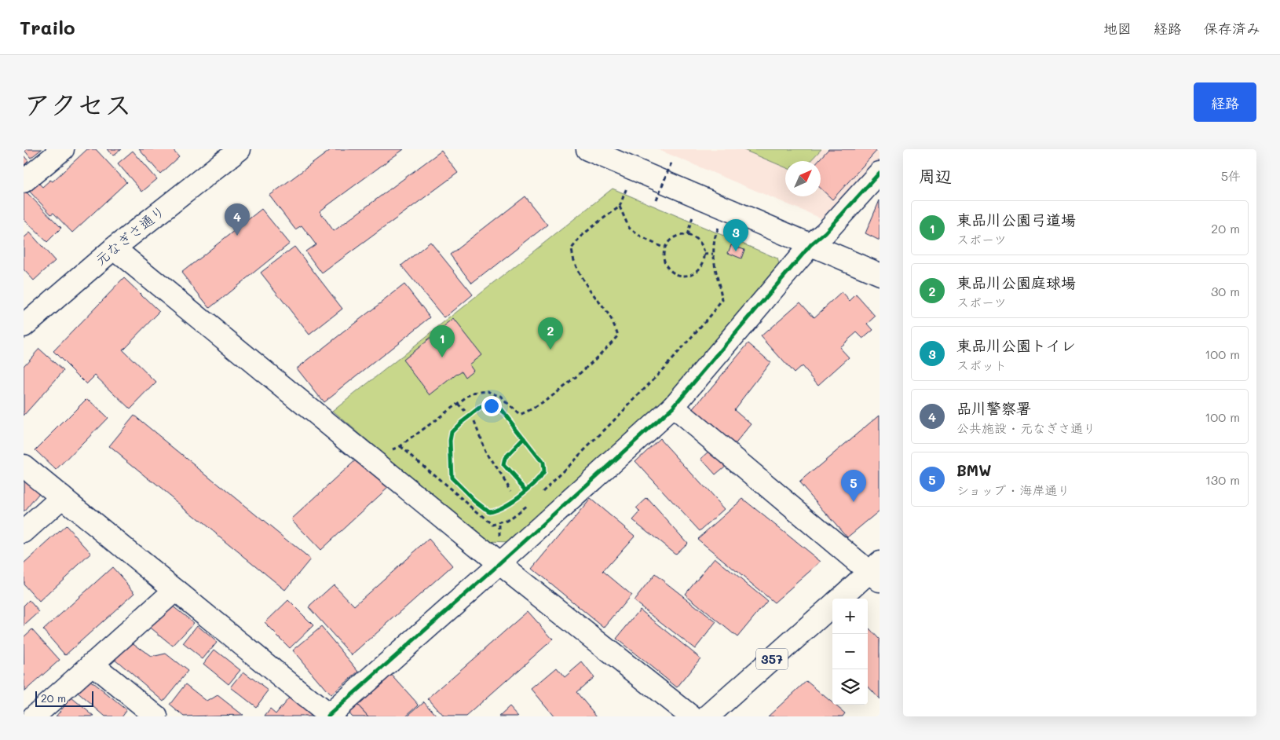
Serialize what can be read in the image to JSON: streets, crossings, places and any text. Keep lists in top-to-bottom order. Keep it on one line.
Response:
{"streets":{"main road":["元なぎさ通り","357"]},"scale_bar":"20 m","north":"top right","page":{"header":"Trailo","nav":["地図","経路","保存済み"],"title":"アクセス","buttons":"経路","heading":["周辺","5件"],"list":[{"mark":"1","name":"東品川公園弓道場","note":"スポーツ","value":"20 m"},{"mark":"2","name":"東品川公園庭球場","note":"スポーツ","value":"30 m"},{"mark":"3","name":"東品川公園トイレ","note":"スポット","value":"100 m"},{"mark":"4","name":"品川警察署","note":"公共施設 · 元なぎさ通り","value":"100 m"},{"mark":"5","name":"BMW","note":"ショップ · 海岸通り","value":"130 m"}],"pins":["4","3","2","1","5"],"map_buttons":["+","−"],"scale":"20 m"}}
